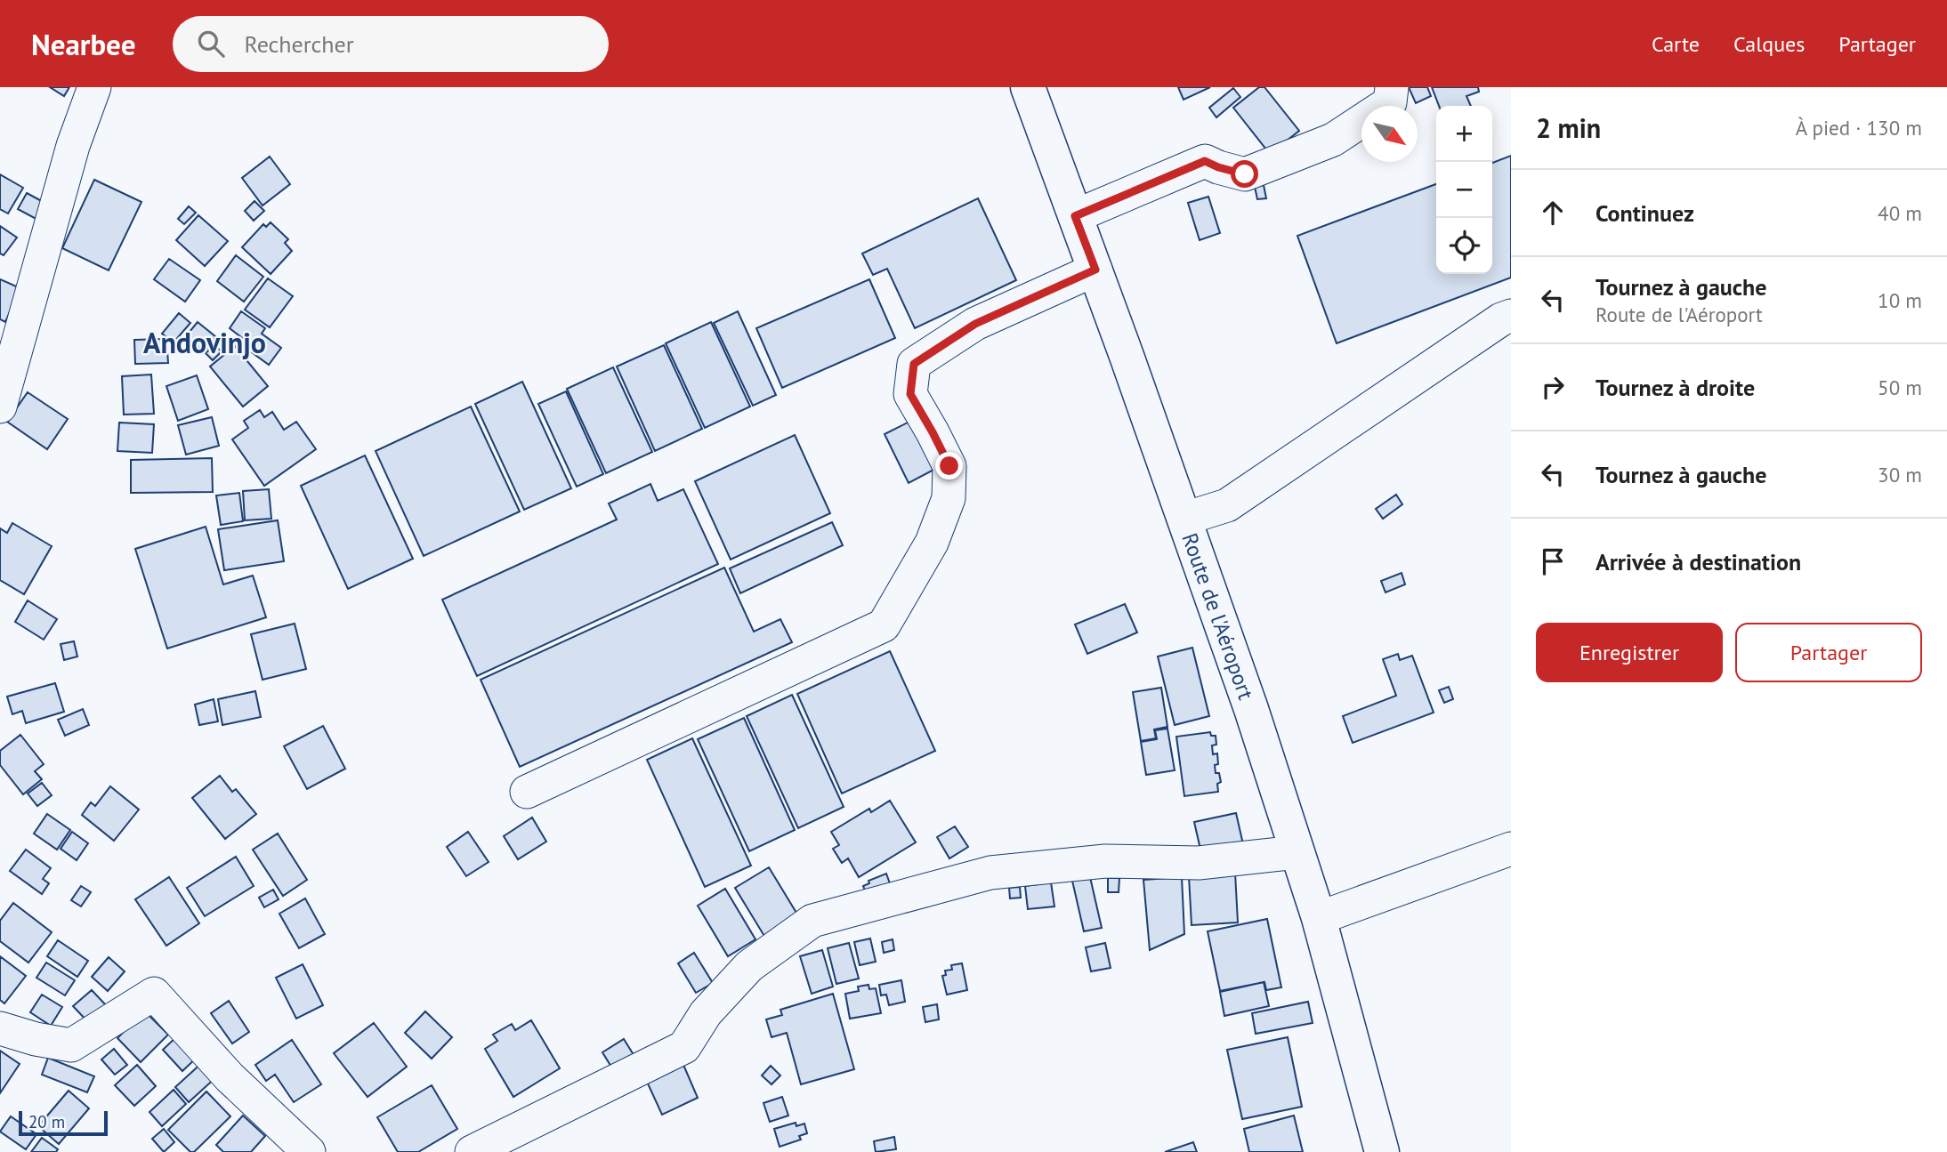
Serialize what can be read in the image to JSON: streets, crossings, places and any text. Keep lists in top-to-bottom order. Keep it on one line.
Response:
{"streets":{"main road":["Route de l'Aéroport"]},"districts":["Andovinjo"],"scale_bar":"20 m","north":"bottom right","page":{"header":"Nearbee","search":"Rechercher","nav":["Carte","Calques","Partager"],"heading":["2 min","À pied · 130 m"],"map_buttons":["+","−"],"list":[["Continuez","40 m"],["Tournez à gauche","Route de l'Aéroport","10 m"],["Tournez à droite","50 m"],["Tournez à gauche","30 m"],"Arrivée à destination"],"buttons":["Enregistrer","Partager"],"scale":"20 m"}}
